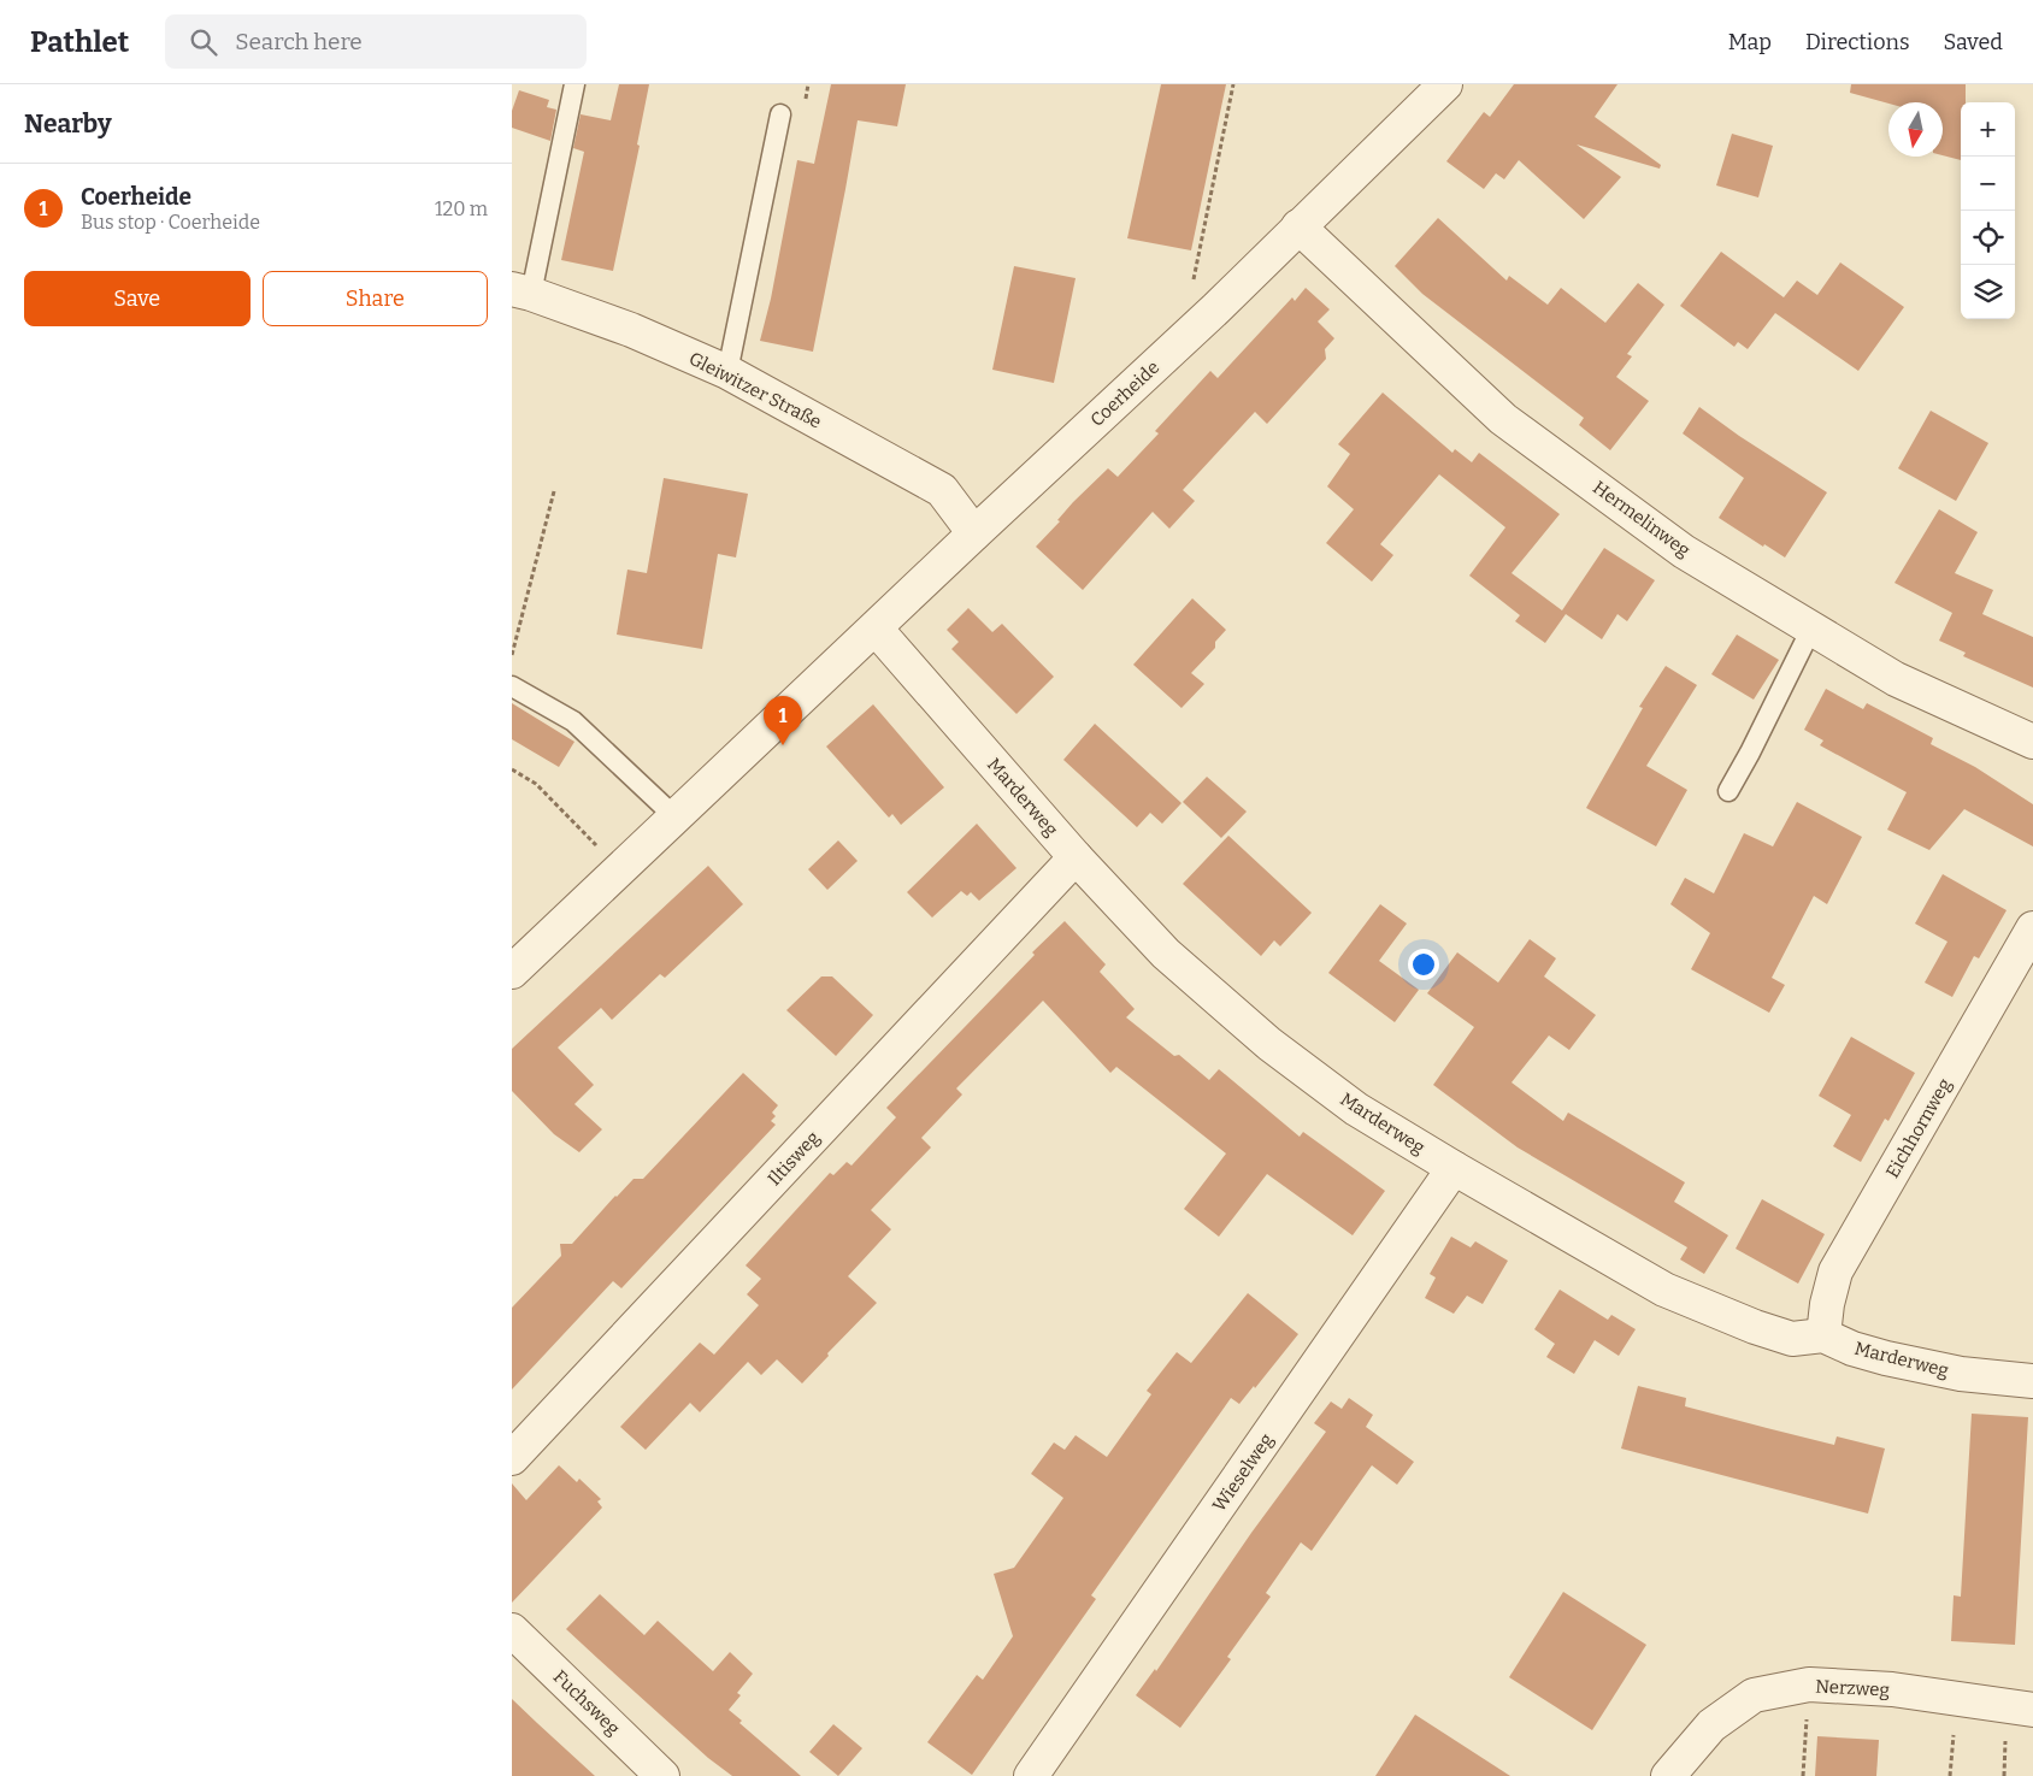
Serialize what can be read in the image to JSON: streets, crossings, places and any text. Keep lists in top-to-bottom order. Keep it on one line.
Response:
{"streets":{"street":["Gleiwitzer Straße","Coerheide","Hermelinweg","Marderweg","Eichhornweg","Iltisweg","Wieselweg","Nerzweg","Fuchsweg"]},"crossings":[["Gleiwitzer Straße","Coerheide"],["Coerheide","Hermelinweg"],["Coerheide","Marderweg"],["Marderweg","Eichhornweg"],["Marderweg","Iltisweg"],["Marderweg","Wieselweg"]],"north":"bottom","page":{"header":"Pathlet","search":"Search here","nav":["Map","Directions","Saved"],"heading":"Nearby","map_buttons":["+","−"],"list":[{"mark":"1","name":"Coerheide","note":"Bus stop · Coerheide","value":"120 m"}],"buttons":["Save","Share"],"pins":"1"}}
